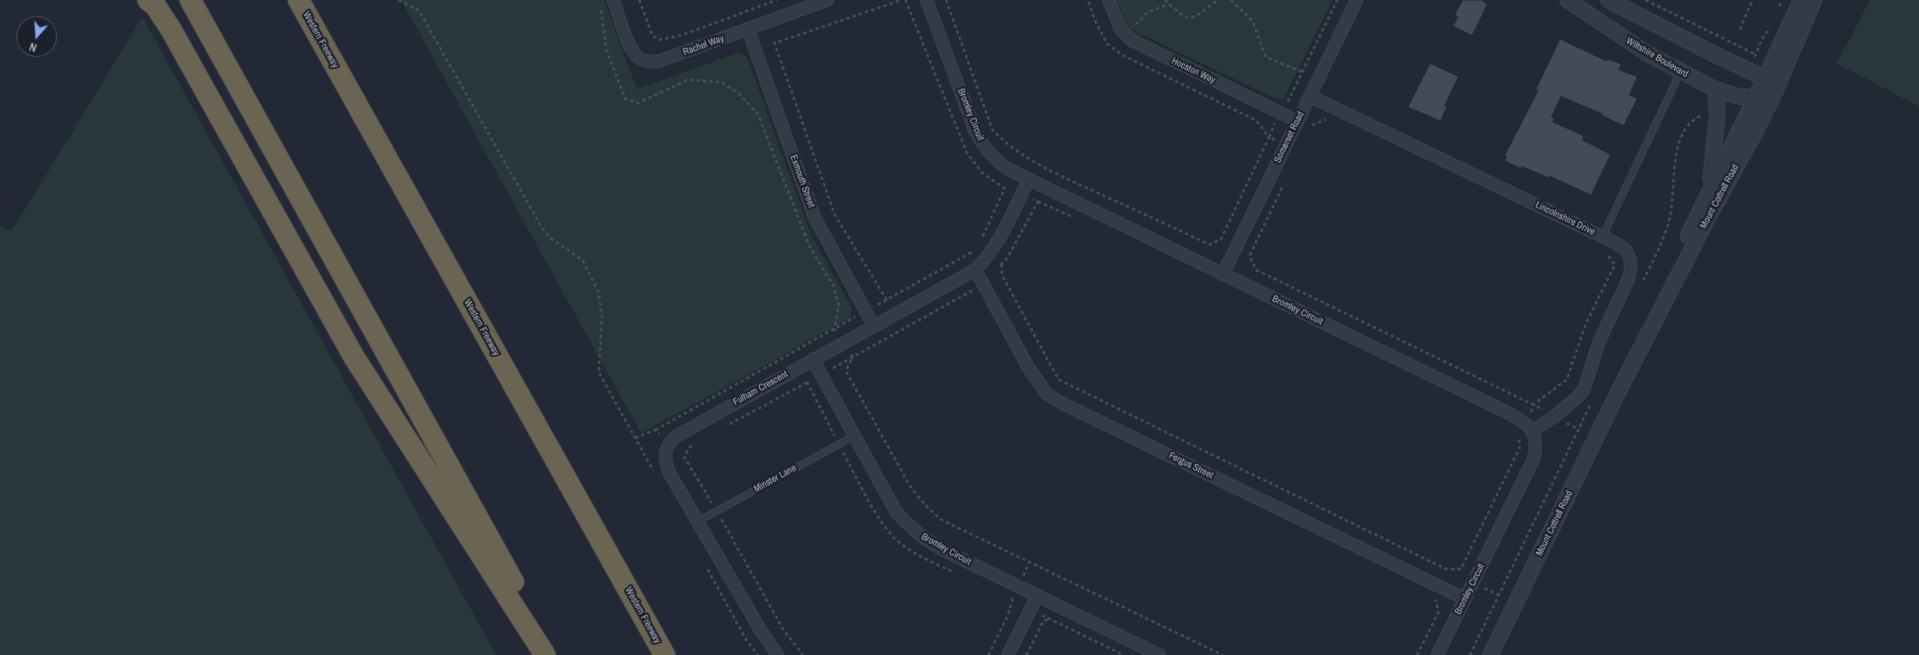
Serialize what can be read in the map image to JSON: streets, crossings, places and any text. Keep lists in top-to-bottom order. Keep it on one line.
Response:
{"streets":{"highway":["Western Freeway"],"street":["Rachel Way","Wiltshire Boulevard","Hocston Way","Bromley Circuit","Somerset Road","Exmouth Street","Mount Cottrell Road","Lincolnshire Drive","Fulham Crescent","Fergus Street"],"lane":["Minster Lane"]},"crossings":[["Rachel Way","Exmouth Street"],["Wiltshire Boulevard","Mount Cottrell Road"],["Hocston Way","Somerset Road"],["Bromley Circuit","Somerset Road"],["Bromley Circuit","Fulham Crescent"],["Bromley Circuit","Fergus Street"],["Bromley Circuit","Minster Lane"],["Somerset Road","Lincolnshire Drive"],["Exmouth Street","Fulham Crescent"],["Fulham Crescent","Fergus Street"]],"north":"bottom"}
